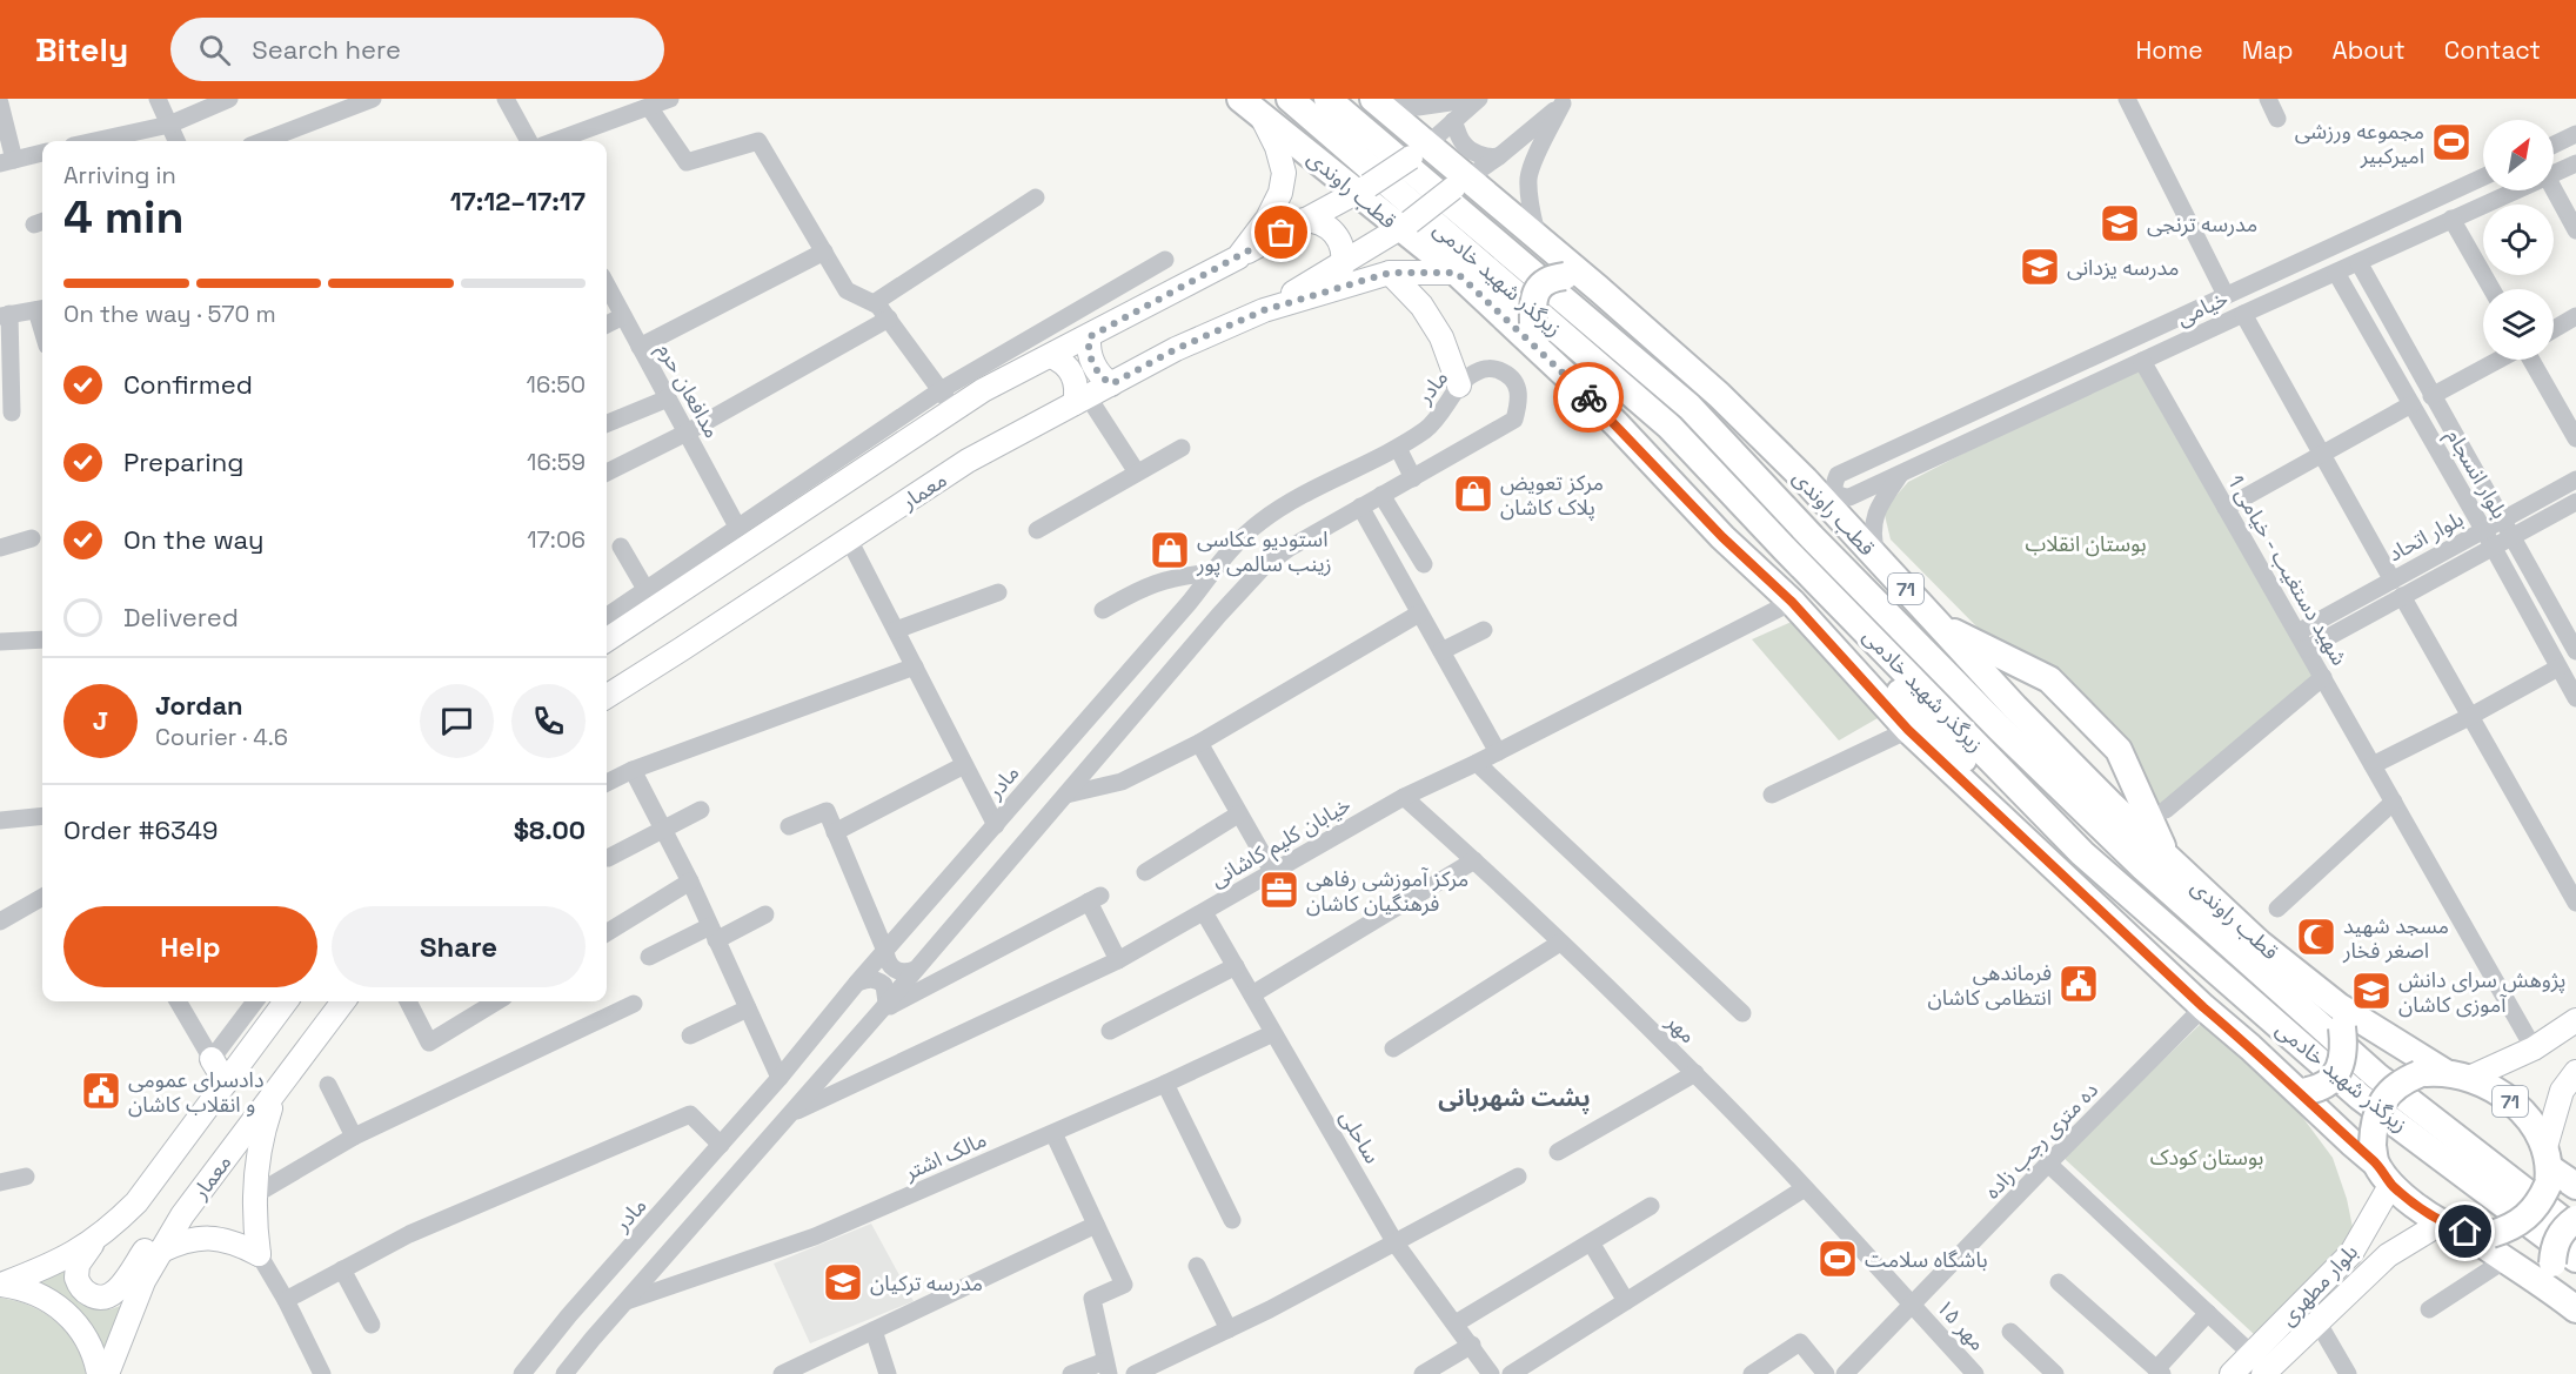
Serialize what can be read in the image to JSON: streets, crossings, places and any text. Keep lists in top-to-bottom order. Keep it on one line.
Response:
{"streets":{"highway":["قطب راوندی","زیرگذر شهید خادمی","71"],"main road":["معمار","بلوار مطهری"],"street":["خیامی","مادر","مدافعان حرم","بلوار انسجام","بلوار اتحاد","شهید دستغیب - خیامی 1","خیابان کلیم کاشانی","مهر","ساحلی","ده متری رجب زاده","مالک اشتر","مهر ۱۵"]},"crossings":[["قطب راوندی","معمار"],["قطب راوندی","71"],["قطب راوندی","خیابان کلیم کاشانی"],["قطب راوندی","ده متری رجب زاده"],["قطب راوندی","بلوار مطهری"],["خیامی","بلوار انسجام"],["خیامی","شهید دستغیب - خیامی 1"],["مادر","خیابان کلیم کاشانی"],["مادر","مالک اشتر"],["بلوار انسجام","بلوار اتحاد"],["بلوار اتحاد","شهید دستغیب - خیامی 1"],["71","بلوار مطهری"],["خیابان کلیم کاشانی","مهر"],["خیابان کلیم کاشانی","ساحلی"],["مهر","ده متری رجب زاده"],["مهر","مهر ۱۵"],["ساحلی","مالک اشتر"],["ده متری رجب زاده","مهر ۱۵"]],"districts":["پشت شهربانی"],"parks":["بوستان انقلاب","بوستان کودک"],"places":{"sports":["مجموعه ورزشی امیرکبیر","باشگاه سلامت"],"school or university":["مدرسه ترنجی","مدرسه یزدانی","پژوهش سرای دانش آموزی کاشان","مدرسه ترکیان"],"shop":["مرکز تعویض پلاک کاشان","استودیو عکاسی زینب سالمی پور"],"office":["مرکز آموزشی رفاهی فرهنگیان کاشان"],"mosque":["مسجد شهید اصغر فخار"],"public building":["فرماندهی انتظامی کاشان","دادسرای عمومی و انقلاب کاشان"]},"north":"top right","page":{"header":"Bitely","search":"Search here","nav":["Home","Map","About","Contact"],"heading":["4 min","Arriving in","17:12–17:17"],"panel":["Jordan","Courier · 4.6","Order #6349","$8.00"],"bar":"On the way · 570 m","list":[["Confirmed","16:50"],["Preparing","16:59"],["On the way","17:06"],"Delivered"],"round":"J","buttons":["Help","Share"]}}
